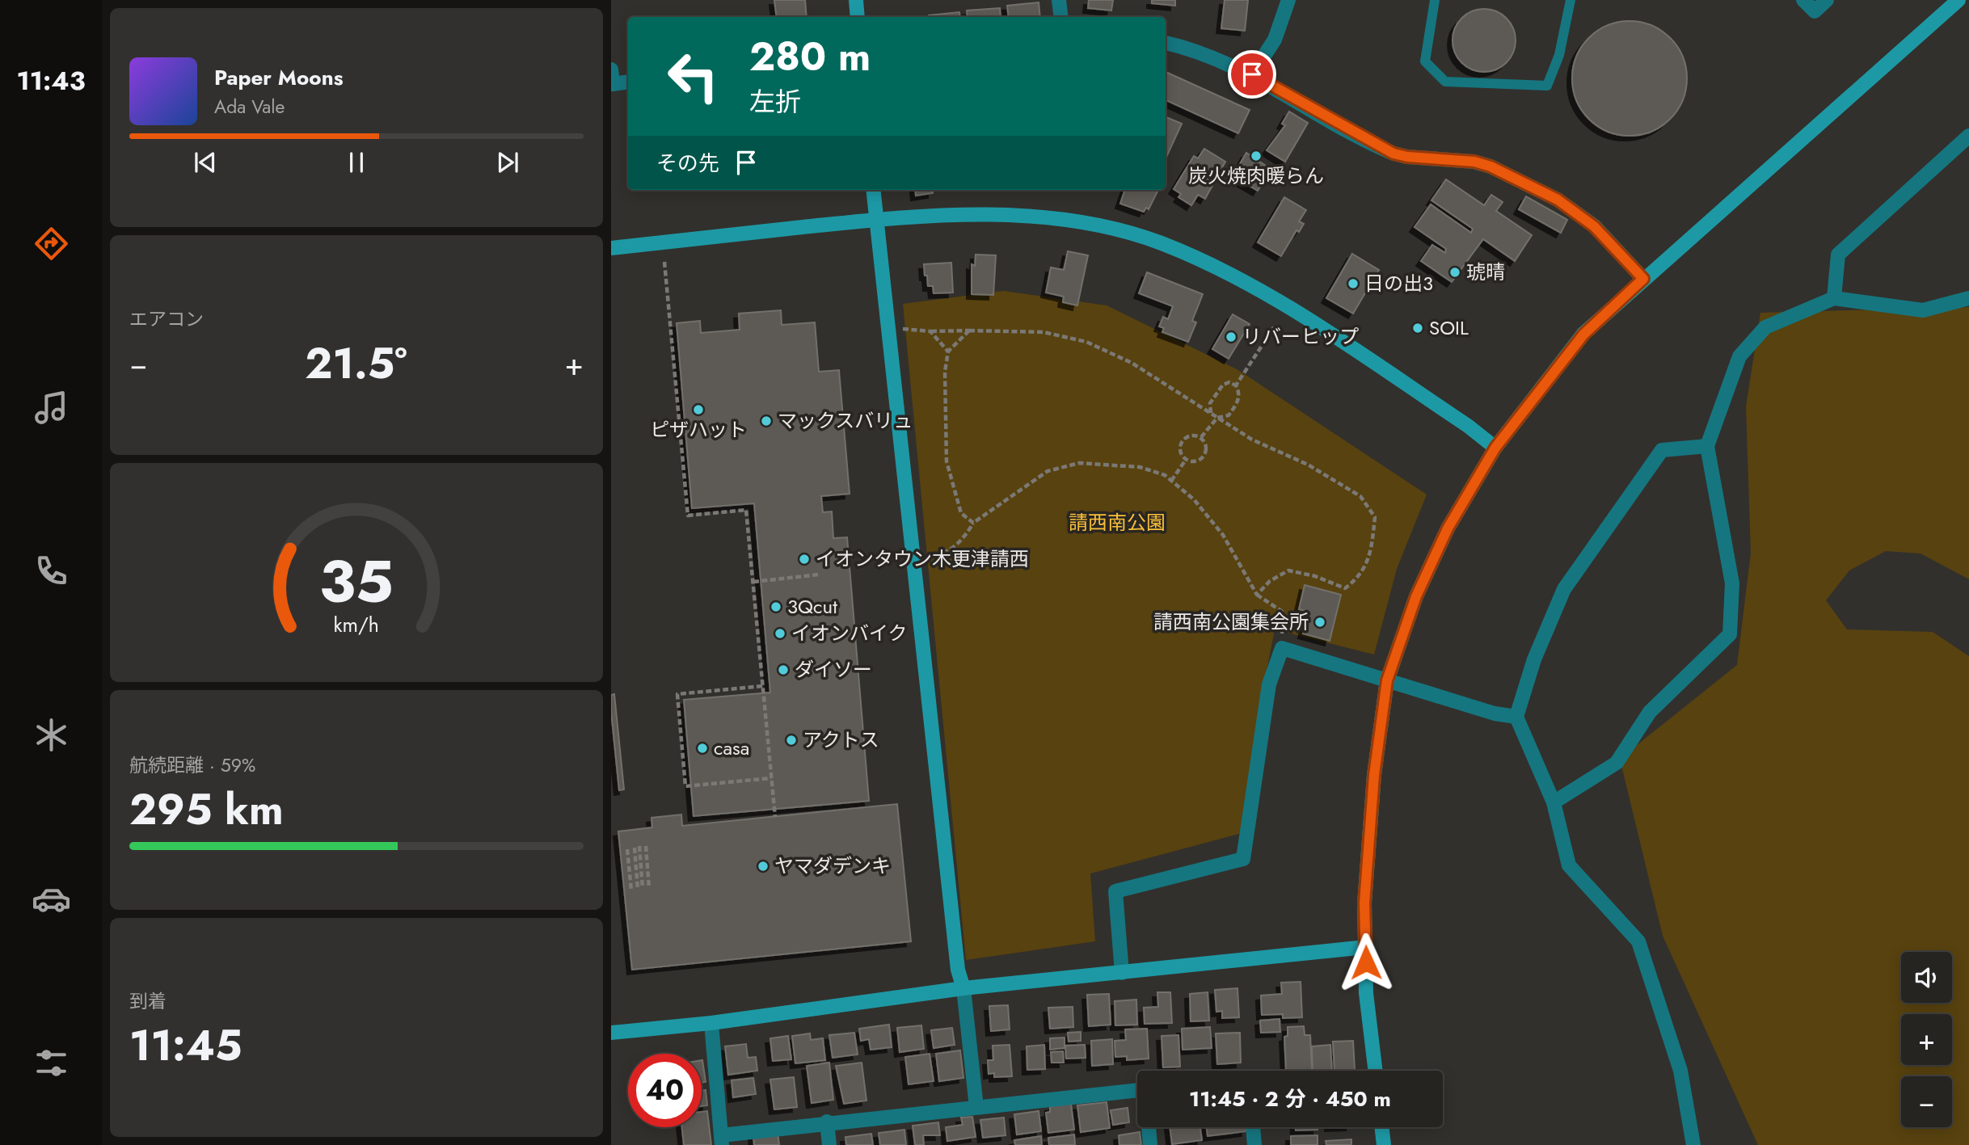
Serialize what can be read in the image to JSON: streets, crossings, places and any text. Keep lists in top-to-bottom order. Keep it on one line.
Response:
{"parks":["請西南公園"],"places":["炭火焼肉暖らん","琥晴","日の出3","SOIL","リバーヒップ","ピザハット","マックスバリュ","イオンタウン木更津請西","3Qcut","請西南公園集会所","イオンバイク","ダイソー","アクトス","casa","ヤマダデンキ"],"page":{"tabs":"11:43","turn":["280 m","左折"],"song":["Paper Moons","Ada Vale"],"then":"その先","tile":["エアコン",["航続距離 · 59%","295 km"],["到着","11:45"]],"heat":["−","21.5°","+"],"map_buttons":["+","−"],"limit":"40","trip":"11:45 · 2 分 · 450 m","gauge":["35","km/h"]}}
